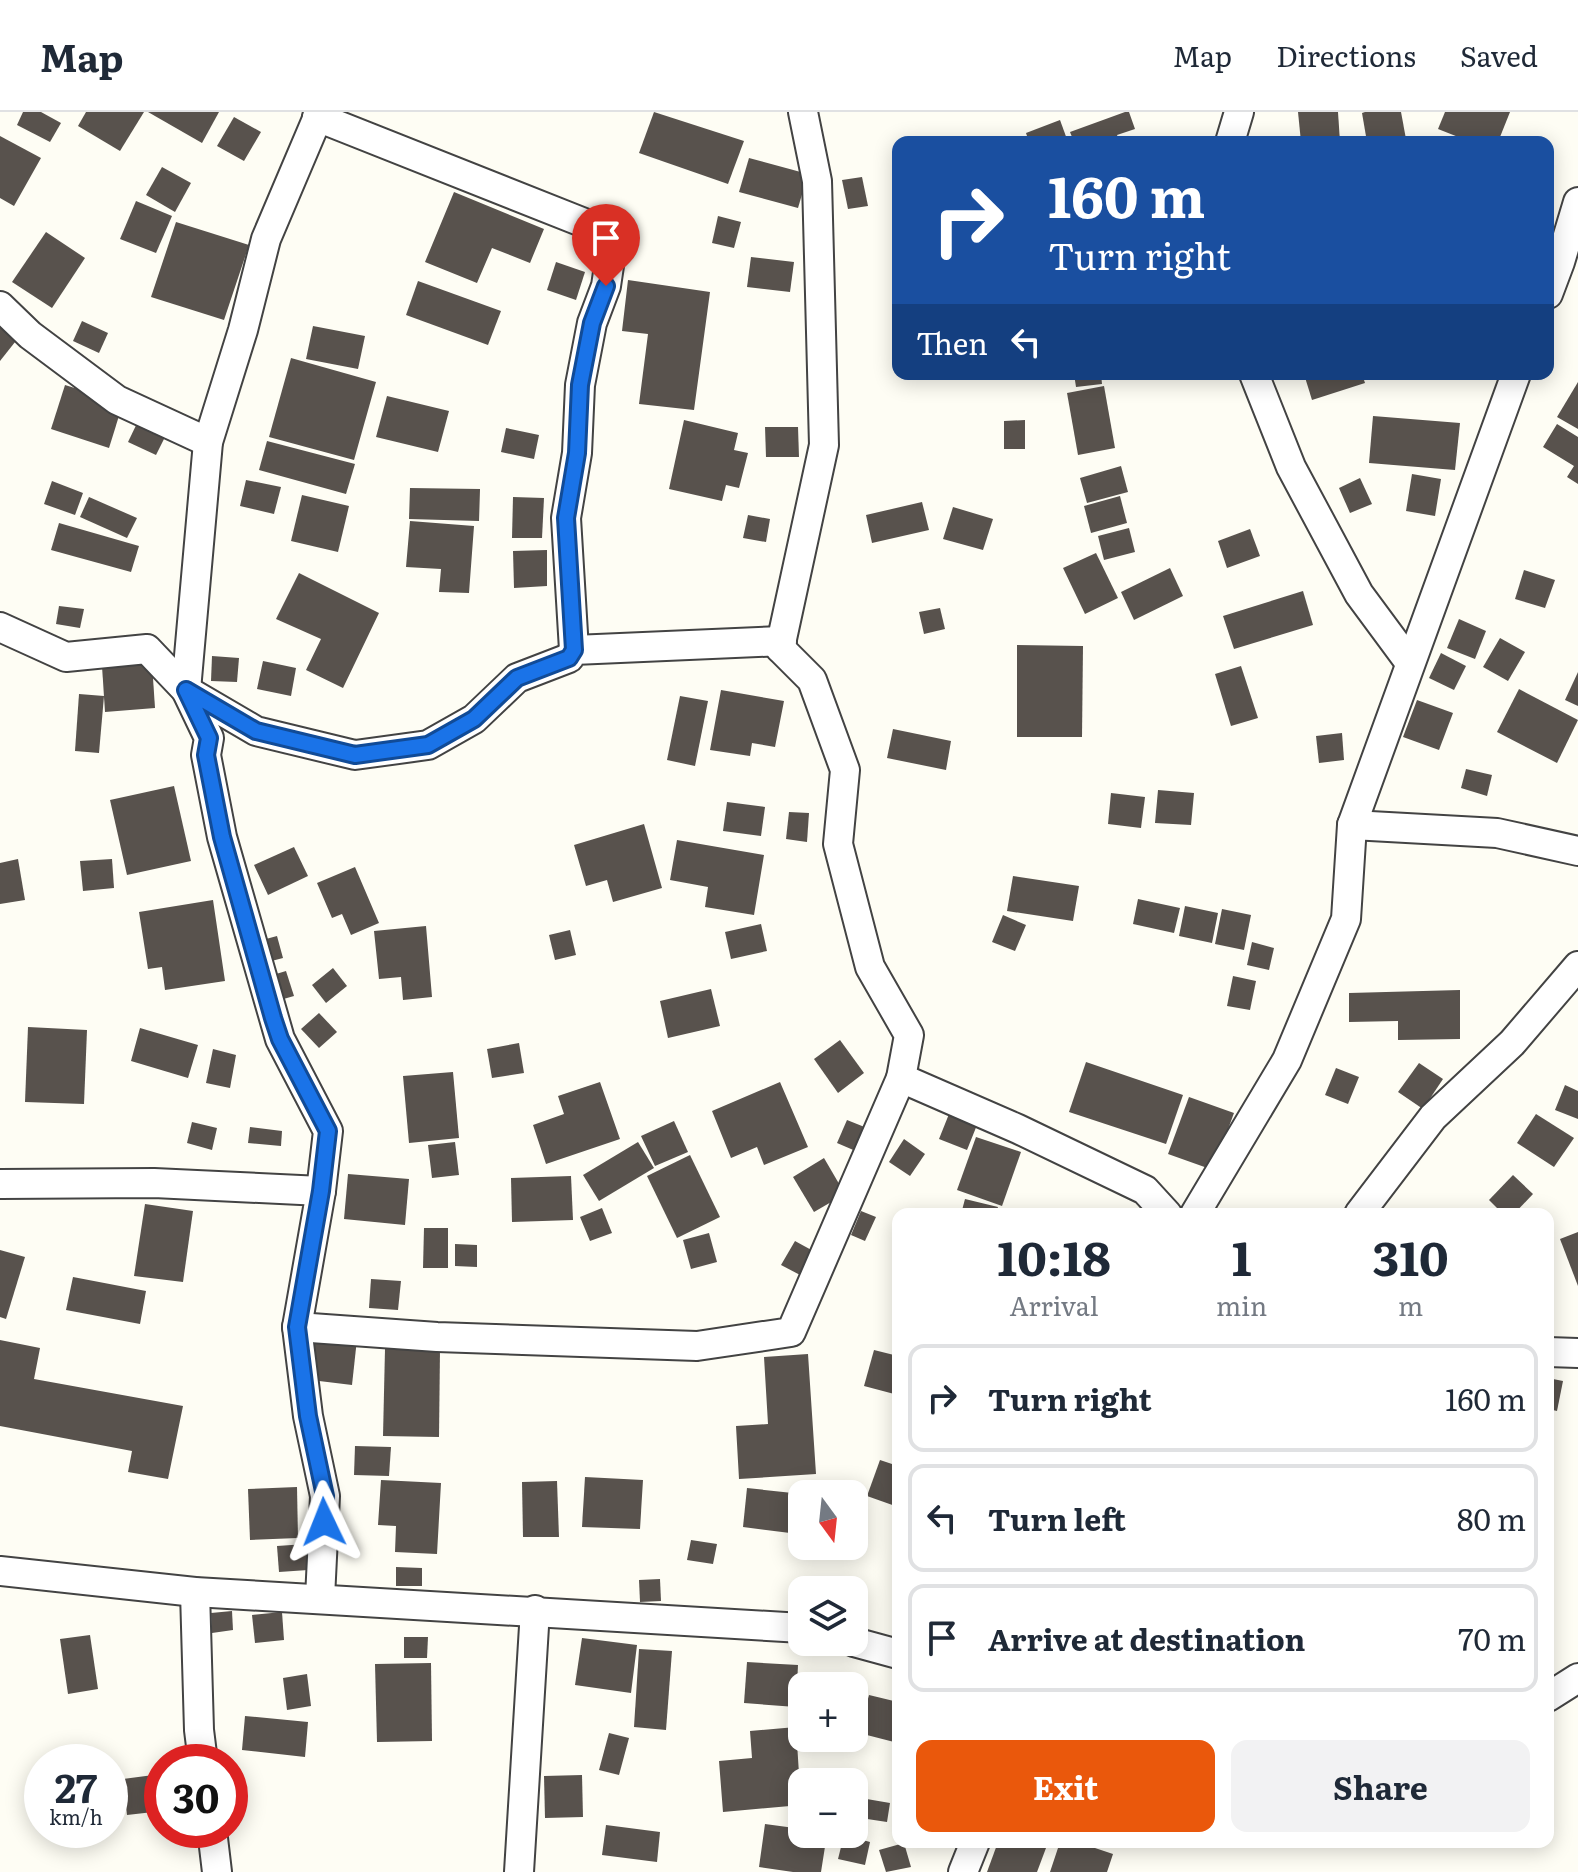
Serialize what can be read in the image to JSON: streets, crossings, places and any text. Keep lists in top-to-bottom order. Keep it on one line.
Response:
{"north":"bottom","page":{"header":"Map","nav":["Map","Directions","Saved"],"turn":["160 m","Turn right"],"then":"Then","eta":["10:18","Arrival","1","min","310","m"],"list":[{"name":"Turn right","value":"160 m"},{"name":"Turn left","value":"80 m"},{"name":"Arrive at destination","value":"70 m"}],"map_buttons":["+","−"],"buttons":["Exit","Share"],"speed":"27 km/h","limit":"30"}}
